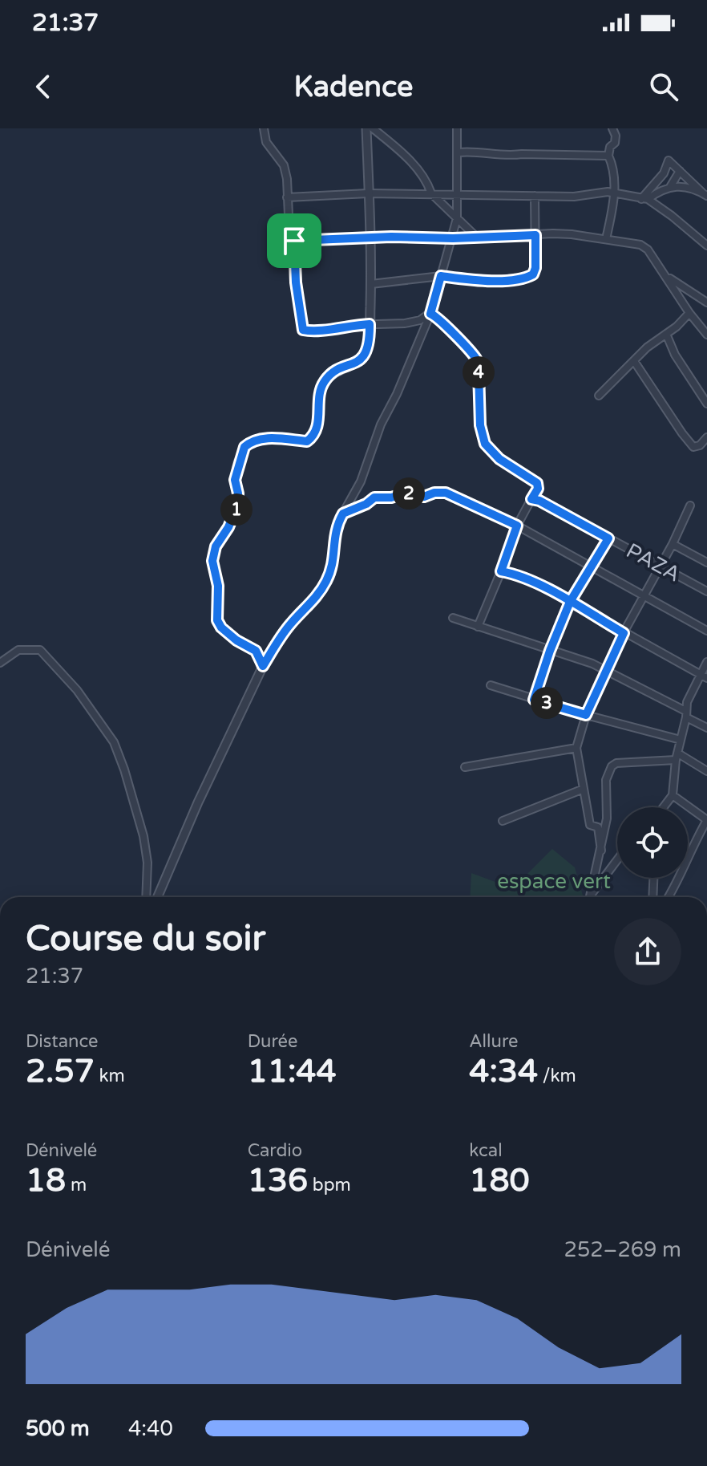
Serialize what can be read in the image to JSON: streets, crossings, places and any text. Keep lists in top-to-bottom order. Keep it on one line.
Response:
{"streets":{"street":["PAZA"]},"parks":["espace vert"],"page":{"status":"21:37","header":"Kadence","pins":["4","2","1","3"],"heading":["Course du soir","21:37"],"stats":[["Distance","2.57 km"],["Durée","11:44"],["Allure","4:34 /km"],["Dénivelé","18 m"],["Cardio","136 bpm"],["kcal","180"]],"chart":["Dénivelé","252–269 m"],"list":[{"name":"500 m","note":"4:40"}]}}
